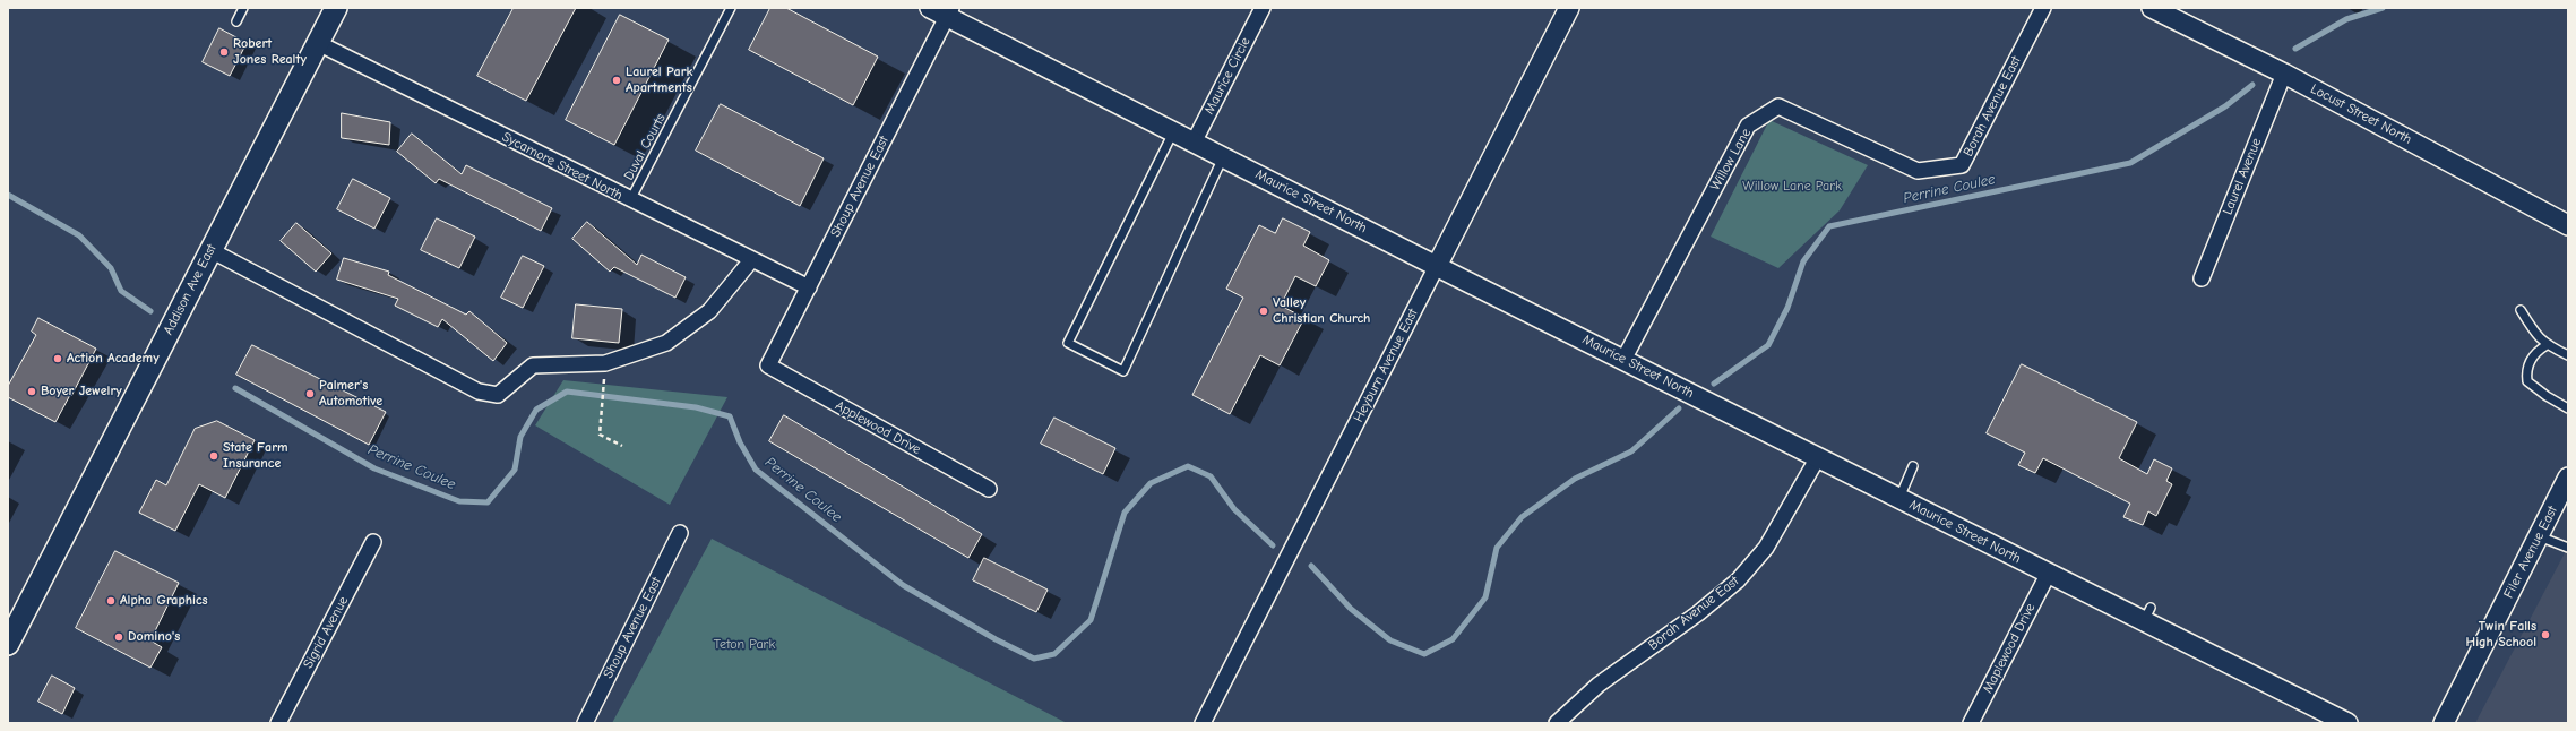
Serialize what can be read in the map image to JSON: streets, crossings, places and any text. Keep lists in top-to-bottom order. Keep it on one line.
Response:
{"streets":{"main road":["Addison Ave East"],"street":["Maurice Circle","Borah Avenue East","Locust Street North","Willow Lane","Sycamore Street North","Laurel Avenue","Shoup Avenue East","Maurice Street North","Heyburn Avenue East","Applewood Drive","Filer Avenue East","Sigrid Avenue","Maplewood Drive"],"lane":["Duval Courts"]},"crossings":[["Maurice Circle","Maurice Street North"],["Borah Avenue East","Willow Lane"],["Borah Avenue East","Maurice Street North"],["Locust Street North","Laurel Avenue"],["Duval Courts","Sycamore Street North"],["Willow Lane","Maurice Street North"],["Sycamore Street North","Shoup Avenue East"],["Sycamore Street North","Addison Ave East"],["Shoup Avenue East","Maurice Street North"],["Shoup Avenue East","Applewood Drive"],["Maurice Street North","Heyburn Avenue East"],["Maurice Street North","Maplewood Drive"]],"water":["Perrine Coulee"],"parks":["Willow Lane Park","Teton Park"],"places":["Robert Jones Realty","Laurel Park Apartments","Valley Christian Church","Action Academy","Boyer Jewelry","Palmer's Automotive","State Farm Insurance","Alpha Graphics","Twin Falls High School","Domino's"]}
